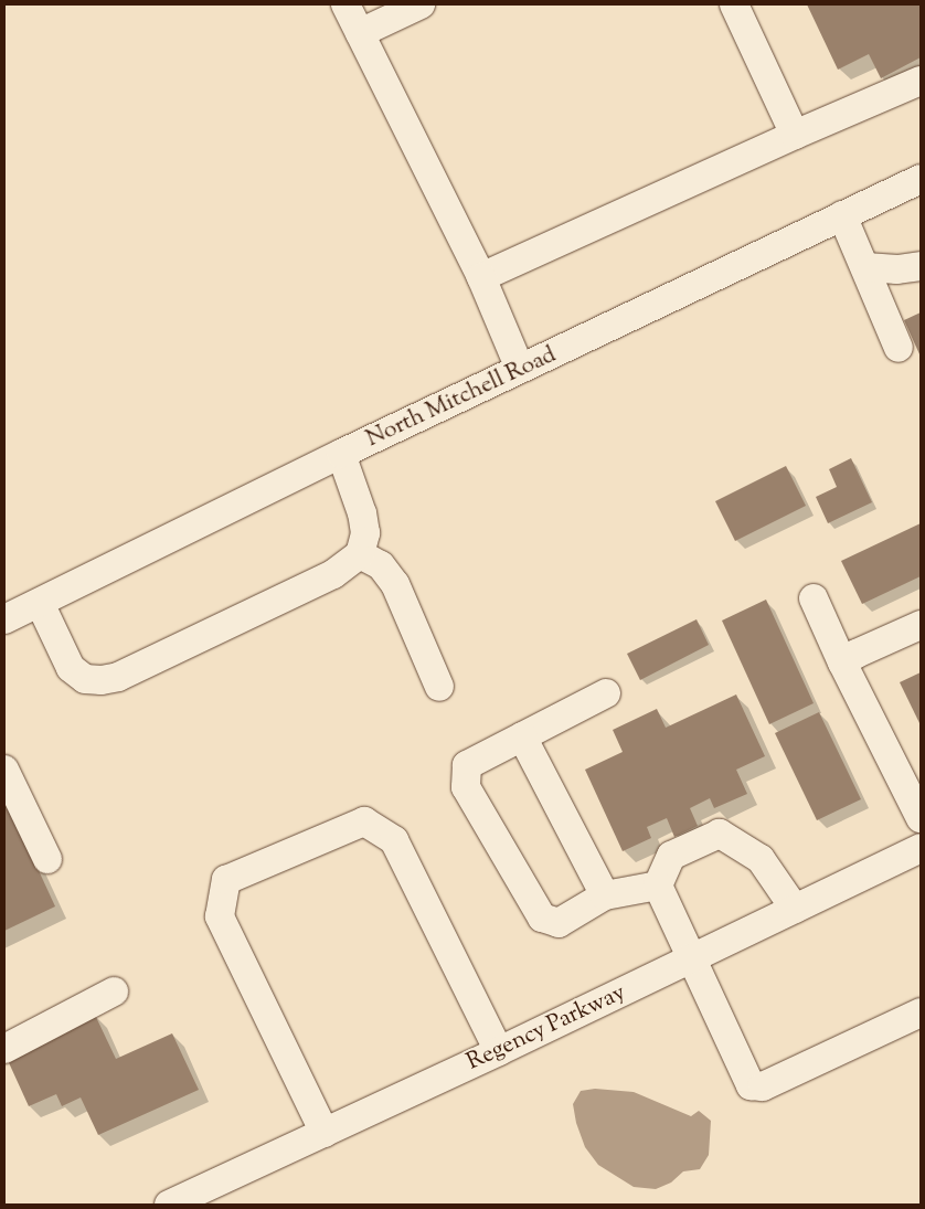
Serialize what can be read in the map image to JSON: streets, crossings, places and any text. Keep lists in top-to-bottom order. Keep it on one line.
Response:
{"streets":{"street":["North Mitchell Road","Regency Parkway"]}}
